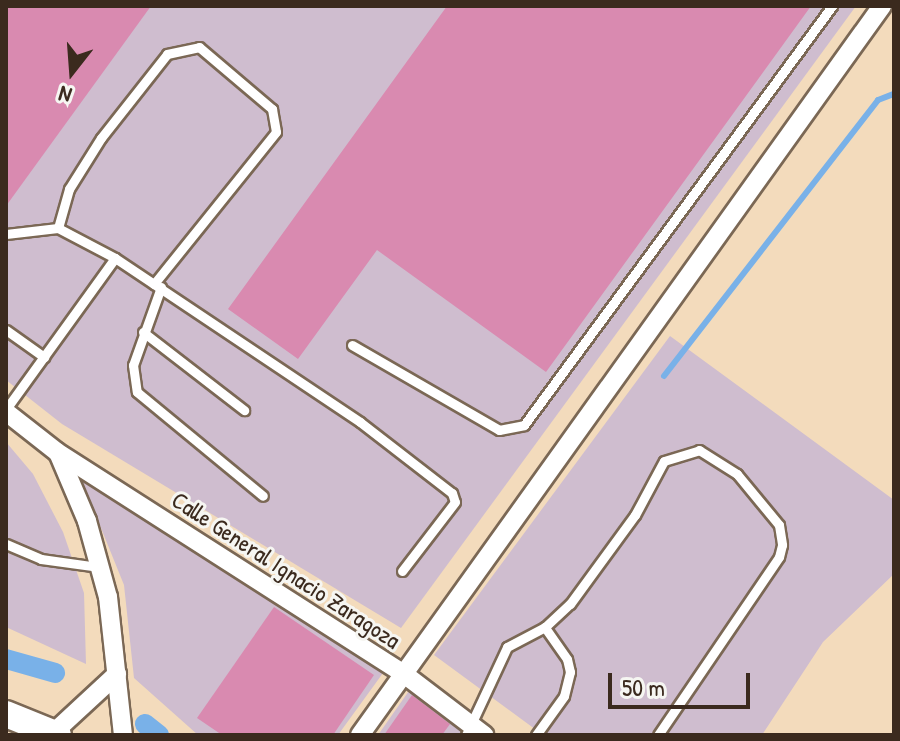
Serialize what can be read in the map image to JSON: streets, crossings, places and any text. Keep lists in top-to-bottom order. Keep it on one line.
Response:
{"streets":{"street":["Calle General Ignacio Zaragoza"]},"scale_bar":"50 m","north":"bottom"}
